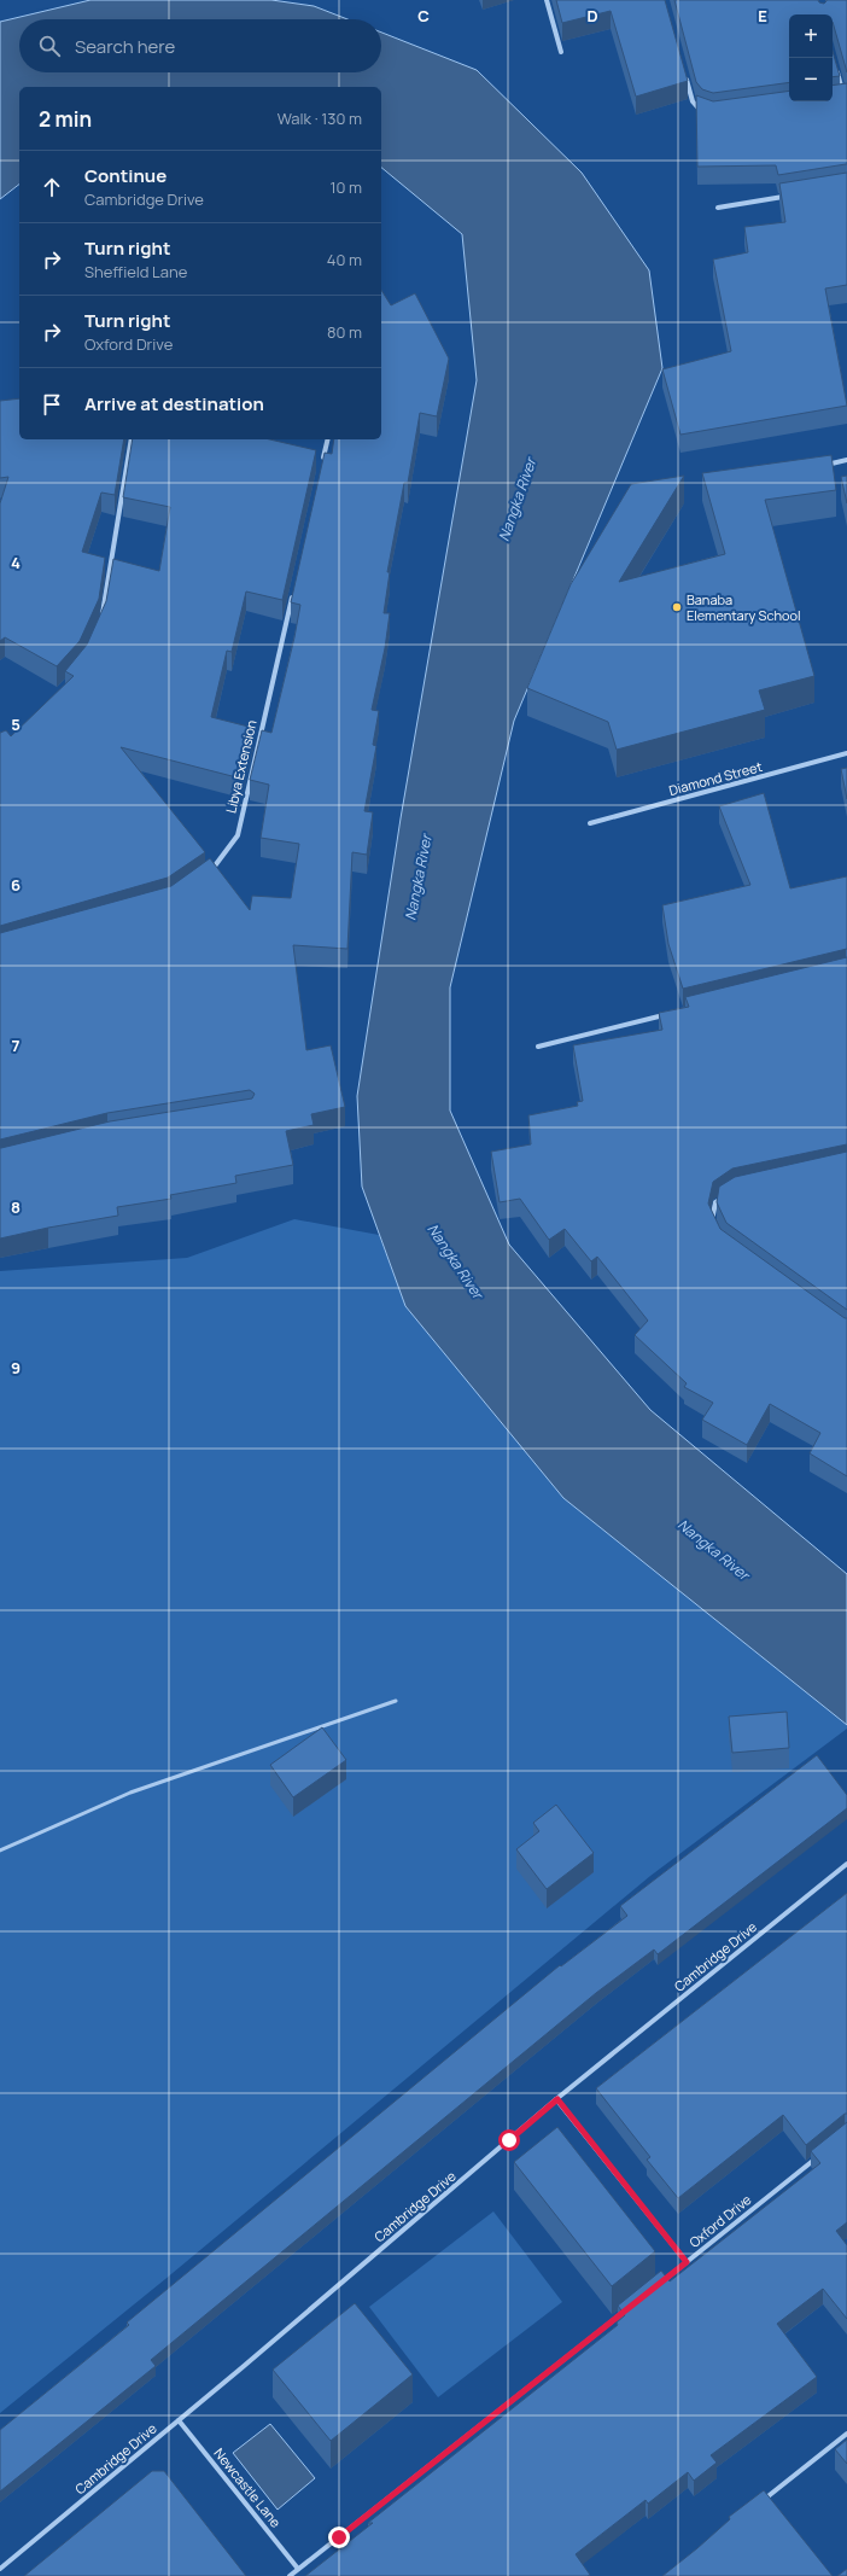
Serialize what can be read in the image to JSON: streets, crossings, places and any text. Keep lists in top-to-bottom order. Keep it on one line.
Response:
{"streets":{"street":["Libya Extension","Diamond Street","Cambridge Drive","Oxford Drive","Newcastle Lane"]},"crossings":[["Cambridge Drive","Newcastle Lane"]],"water":["Nangka River"],"places":["Banaba Elementary School"],"page":{"map_buttons":["+","−"],"search":"Search here","heading":["2 min","Walk · 130 m"],"list":[["Continue","Cambridge Drive","10 m"],["Turn right","Sheffield Lane","40 m"],["Turn right","Oxford Drive","80 m"],"Arrive at destination"]},"grid":{"columns":["C","D","E"],"rows":["4","5","6","7","8","9"]}}
